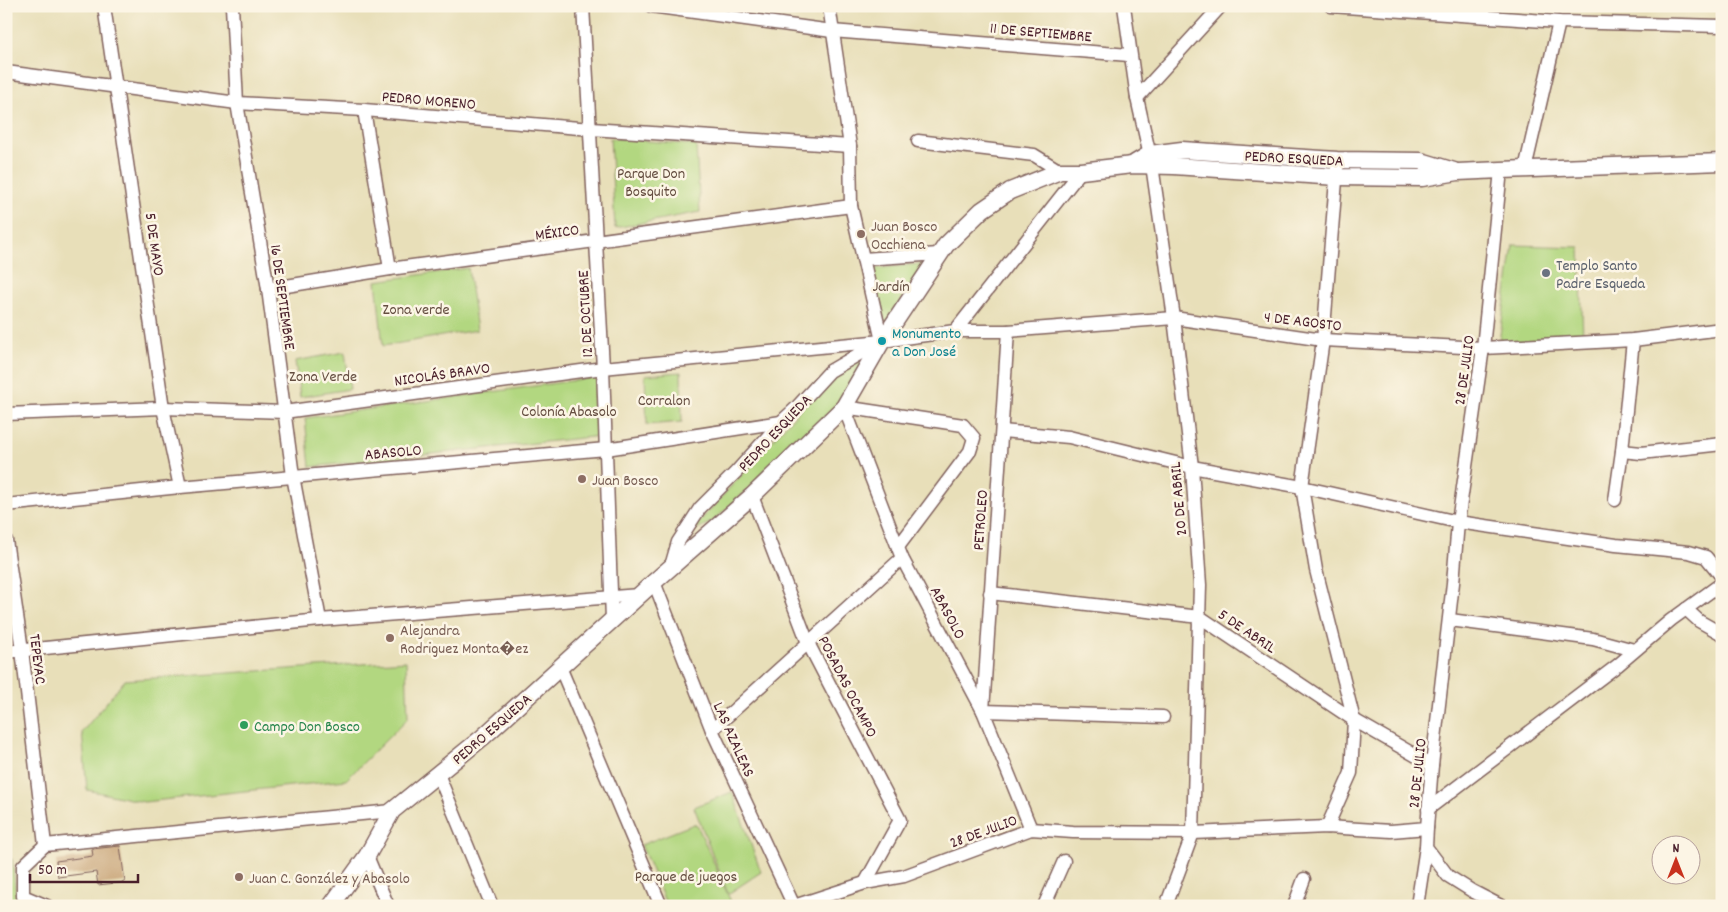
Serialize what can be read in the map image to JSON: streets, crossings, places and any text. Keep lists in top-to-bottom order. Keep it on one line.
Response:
{"streets":{"street":["11 DE SEPTIEMBRE","PEDRO MORENO","PEDRO ESQUEDA","MÉXICO","5 DE MAYO","16 DE SEPTIEMBRE","12 DE OCTUBRE","4 DE AGOSTO","28 DE JULIO","NICOLÁS BRAVO","ABASOLO","20 DE ABRIL","PETROLEO","5 DE ABRIL","TEPEYAC","POSADAS OCAMPO","LAS AZALEAS"]},"crossings":[["11 DE SEPTIEMBRE","20 DE ABRIL"],["PEDRO MORENO","5 DE MAYO"],["PEDRO MORENO","16 DE SEPTIEMBRE"],["PEDRO MORENO","12 DE OCTUBRE"],["PEDRO ESQUEDA","12 DE OCTUBRE"],["PEDRO ESQUEDA","4 DE AGOSTO"],["PEDRO ESQUEDA","28 DE JULIO"],["PEDRO ESQUEDA","NICOLÁS BRAVO"],["PEDRO ESQUEDA","ABASOLO"],["PEDRO ESQUEDA","20 DE ABRIL"],["PEDRO ESQUEDA","POSADAS OCAMPO"],["PEDRO ESQUEDA","LAS AZALEAS"],["MÉXICO","16 DE SEPTIEMBRE"],["MÉXICO","12 DE OCTUBRE"],["5 DE MAYO","NICOLÁS BRAVO"],["5 DE MAYO","ABASOLO"],["16 DE SEPTIEMBRE","NICOLÁS BRAVO"],["16 DE SEPTIEMBRE","ABASOLO"],["12 DE OCTUBRE","NICOLÁS BRAVO"],["12 DE OCTUBRE","ABASOLO"],["4 DE AGOSTO","28 DE JULIO"],["4 DE AGOSTO","NICOLÁS BRAVO"],["4 DE AGOSTO","20 DE ABRIL"],["4 DE AGOSTO","PETROLEO"],["28 DE JULIO","ABASOLO"],["28 DE JULIO","20 DE ABRIL"],["28 DE JULIO","5 DE ABRIL"],["28 DE JULIO","POSADAS OCAMPO"],["28 DE JULIO","LAS AZALEAS"],["ABASOLO","PETROLEO"],["20 DE ABRIL","5 DE ABRIL"],["PETROLEO","5 DE ABRIL"]],"parks":["Parque Don Bosquito","Jardín","Zona verde","Zona Verde","Corralon","Colonía Abasolo","Parque de juegos"],"places":["Juan Bosco Occhiena","Templo Santo Padre Esqueda","Monumento a Don José","Juan Bosco","Alejandra Rodriguez Monta�ez","Campo Don Bosco","Juan C. González y Abasolo"],"scale_bar":"50 m","north":"top"}
